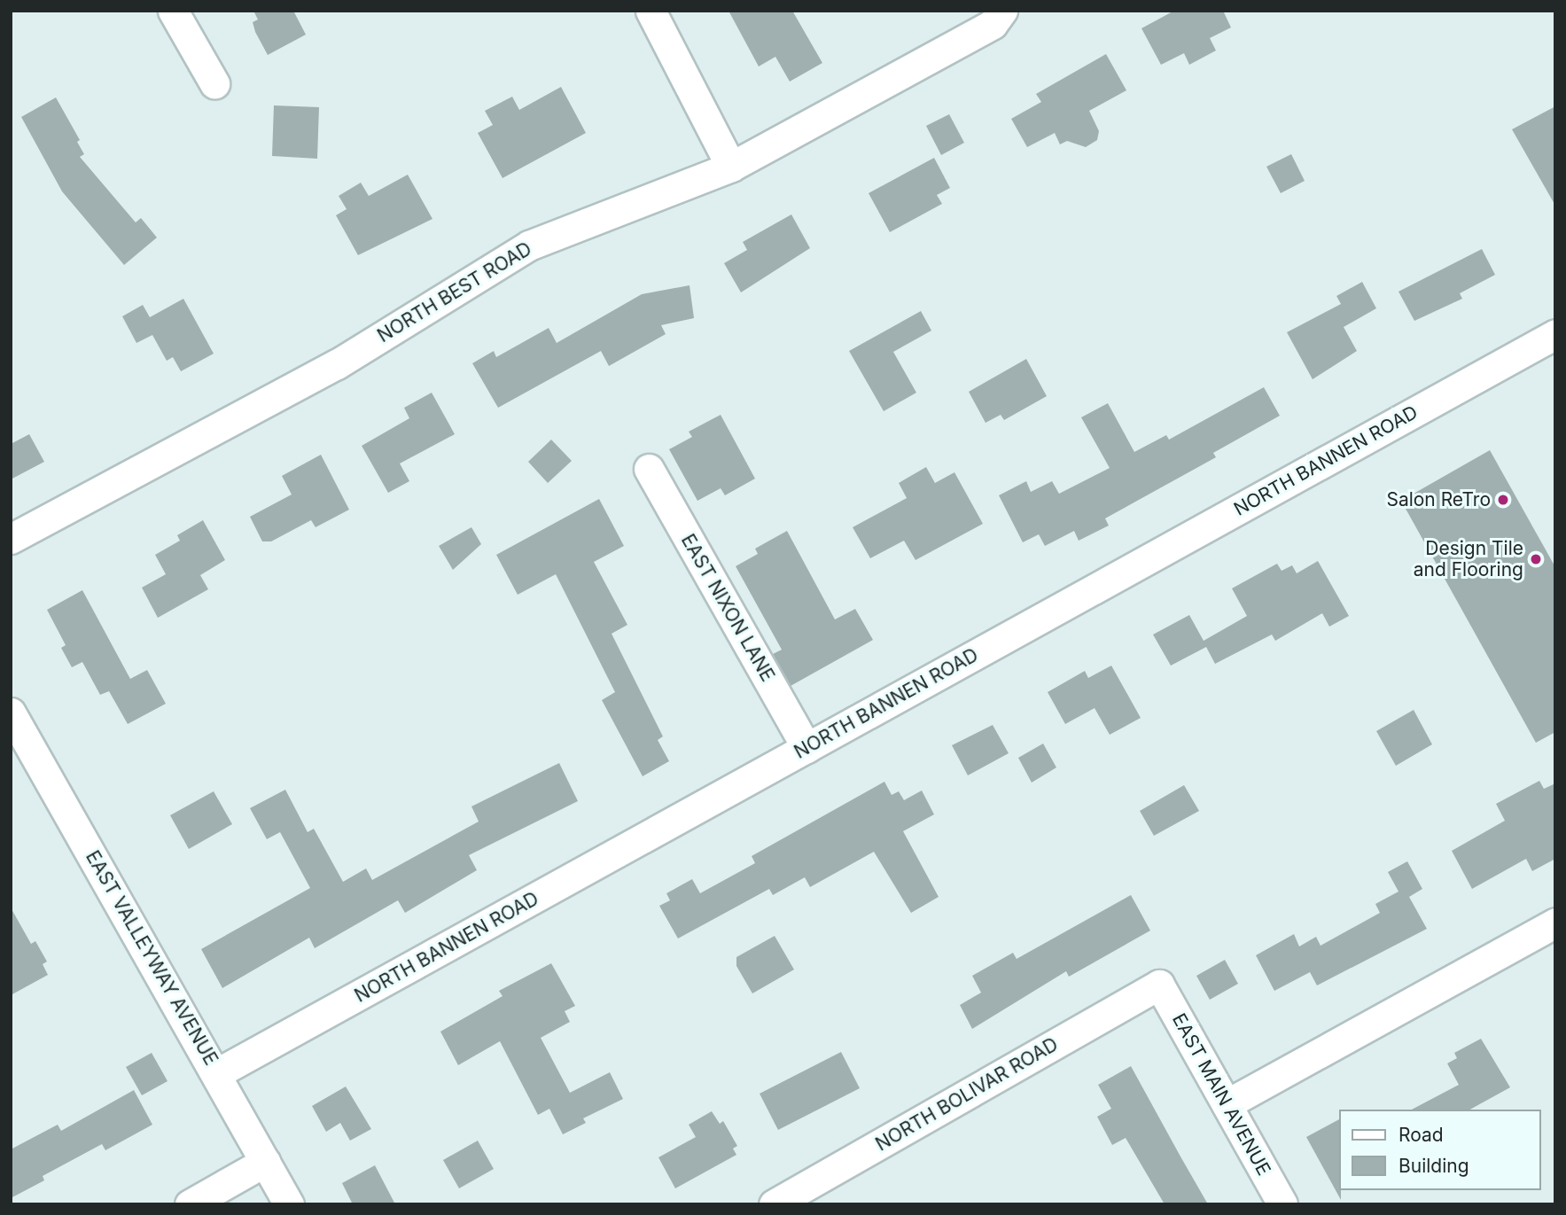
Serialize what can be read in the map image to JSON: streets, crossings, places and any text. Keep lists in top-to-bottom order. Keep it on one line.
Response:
{"streets":{"street":["NORTH BEST ROAD","NORTH BANNEN ROAD","EAST NIXON LANE","EAST VALLEYWAY AVENUE","NORTH BOLIVAR ROAD","EAST MAIN AVENUE"]},"crossings":[["NORTH BANNEN ROAD","EAST NIXON LANE"],["NORTH BANNEN ROAD","EAST VALLEYWAY AVENUE"],["NORTH BOLIVAR ROAD","EAST MAIN AVENUE"]],"places":["Salon ReTro","Design Tile and Flooring"],"legend":["Road","Building"]}
